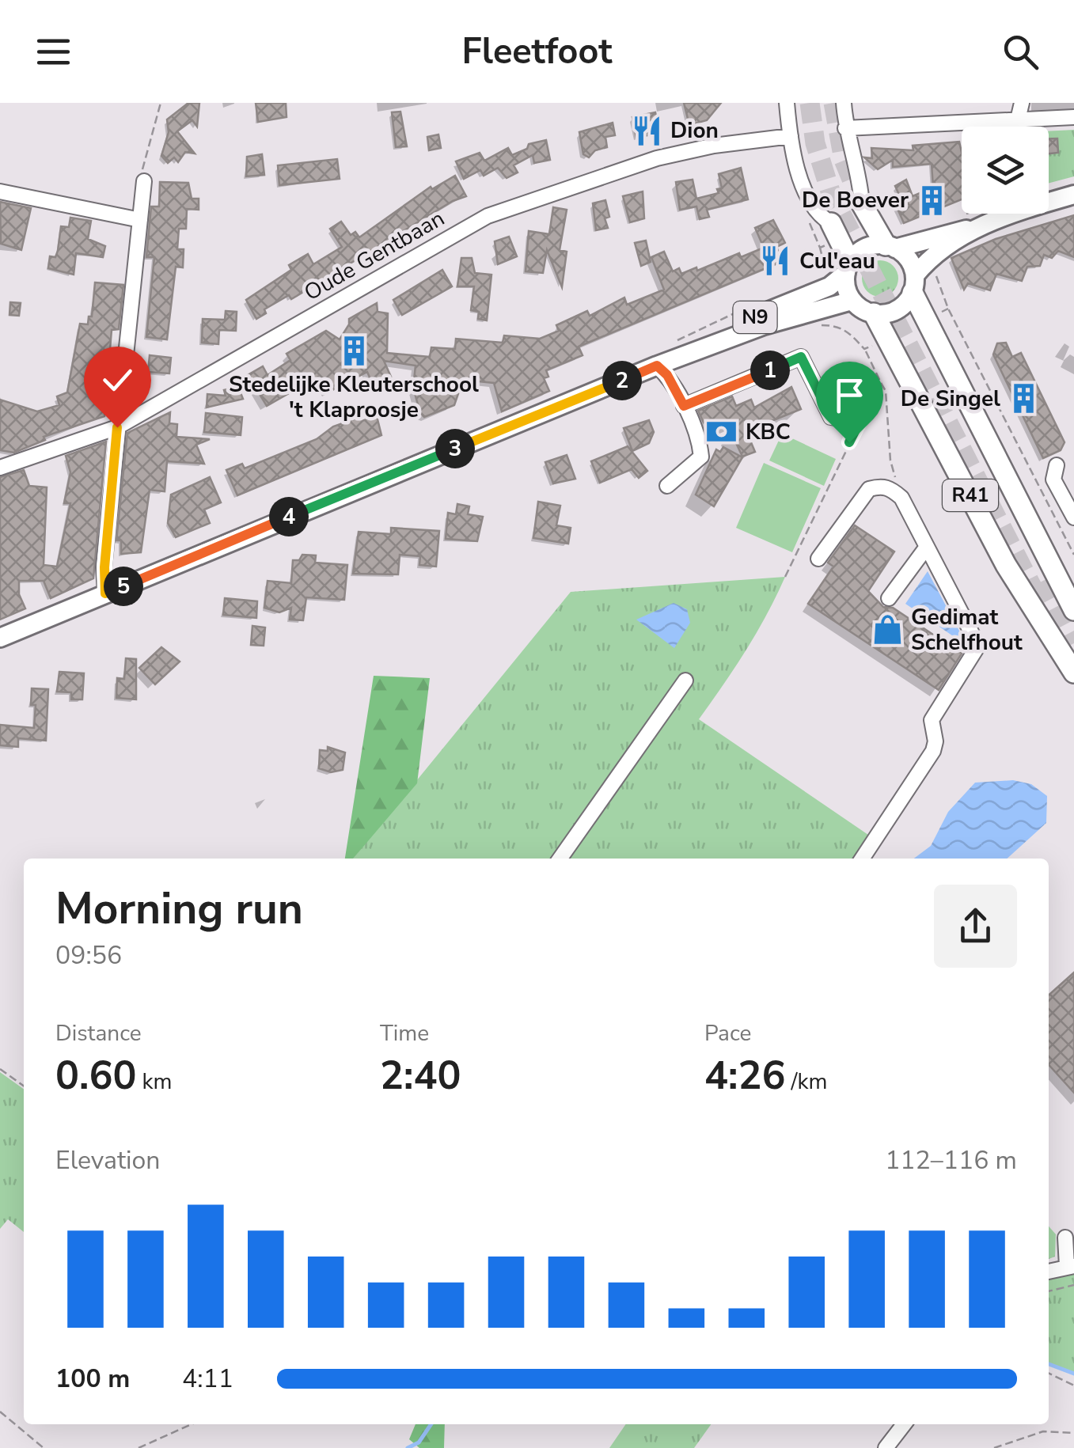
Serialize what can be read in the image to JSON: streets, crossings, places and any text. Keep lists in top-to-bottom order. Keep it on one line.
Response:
{"streets":{"highway":["R41"],"main road":["N9"],"street":["Oude Gentbaan"]},"crossings":[["N9","R41"]],"places":{"restaurant":["Dion","Cul'eau"],"building":["De Boever","Stedelijke Kleuterschool 't Klaproosje","De Singel"],"bank":["KBC"],"shop":["Gedimat Schelfhout"]},"page":{"header":"Fleetfoot","pins":["1","2","3","4","5"],"heading":["Morning run","09:56"],"stats":[["Distance","0.60 km"],["Time","2:40"],["Pace","4:26 /km"]],"chart":["Elevation","112–116 m"],"list":[{"name":"100 m","note":"4:11"}]}}
